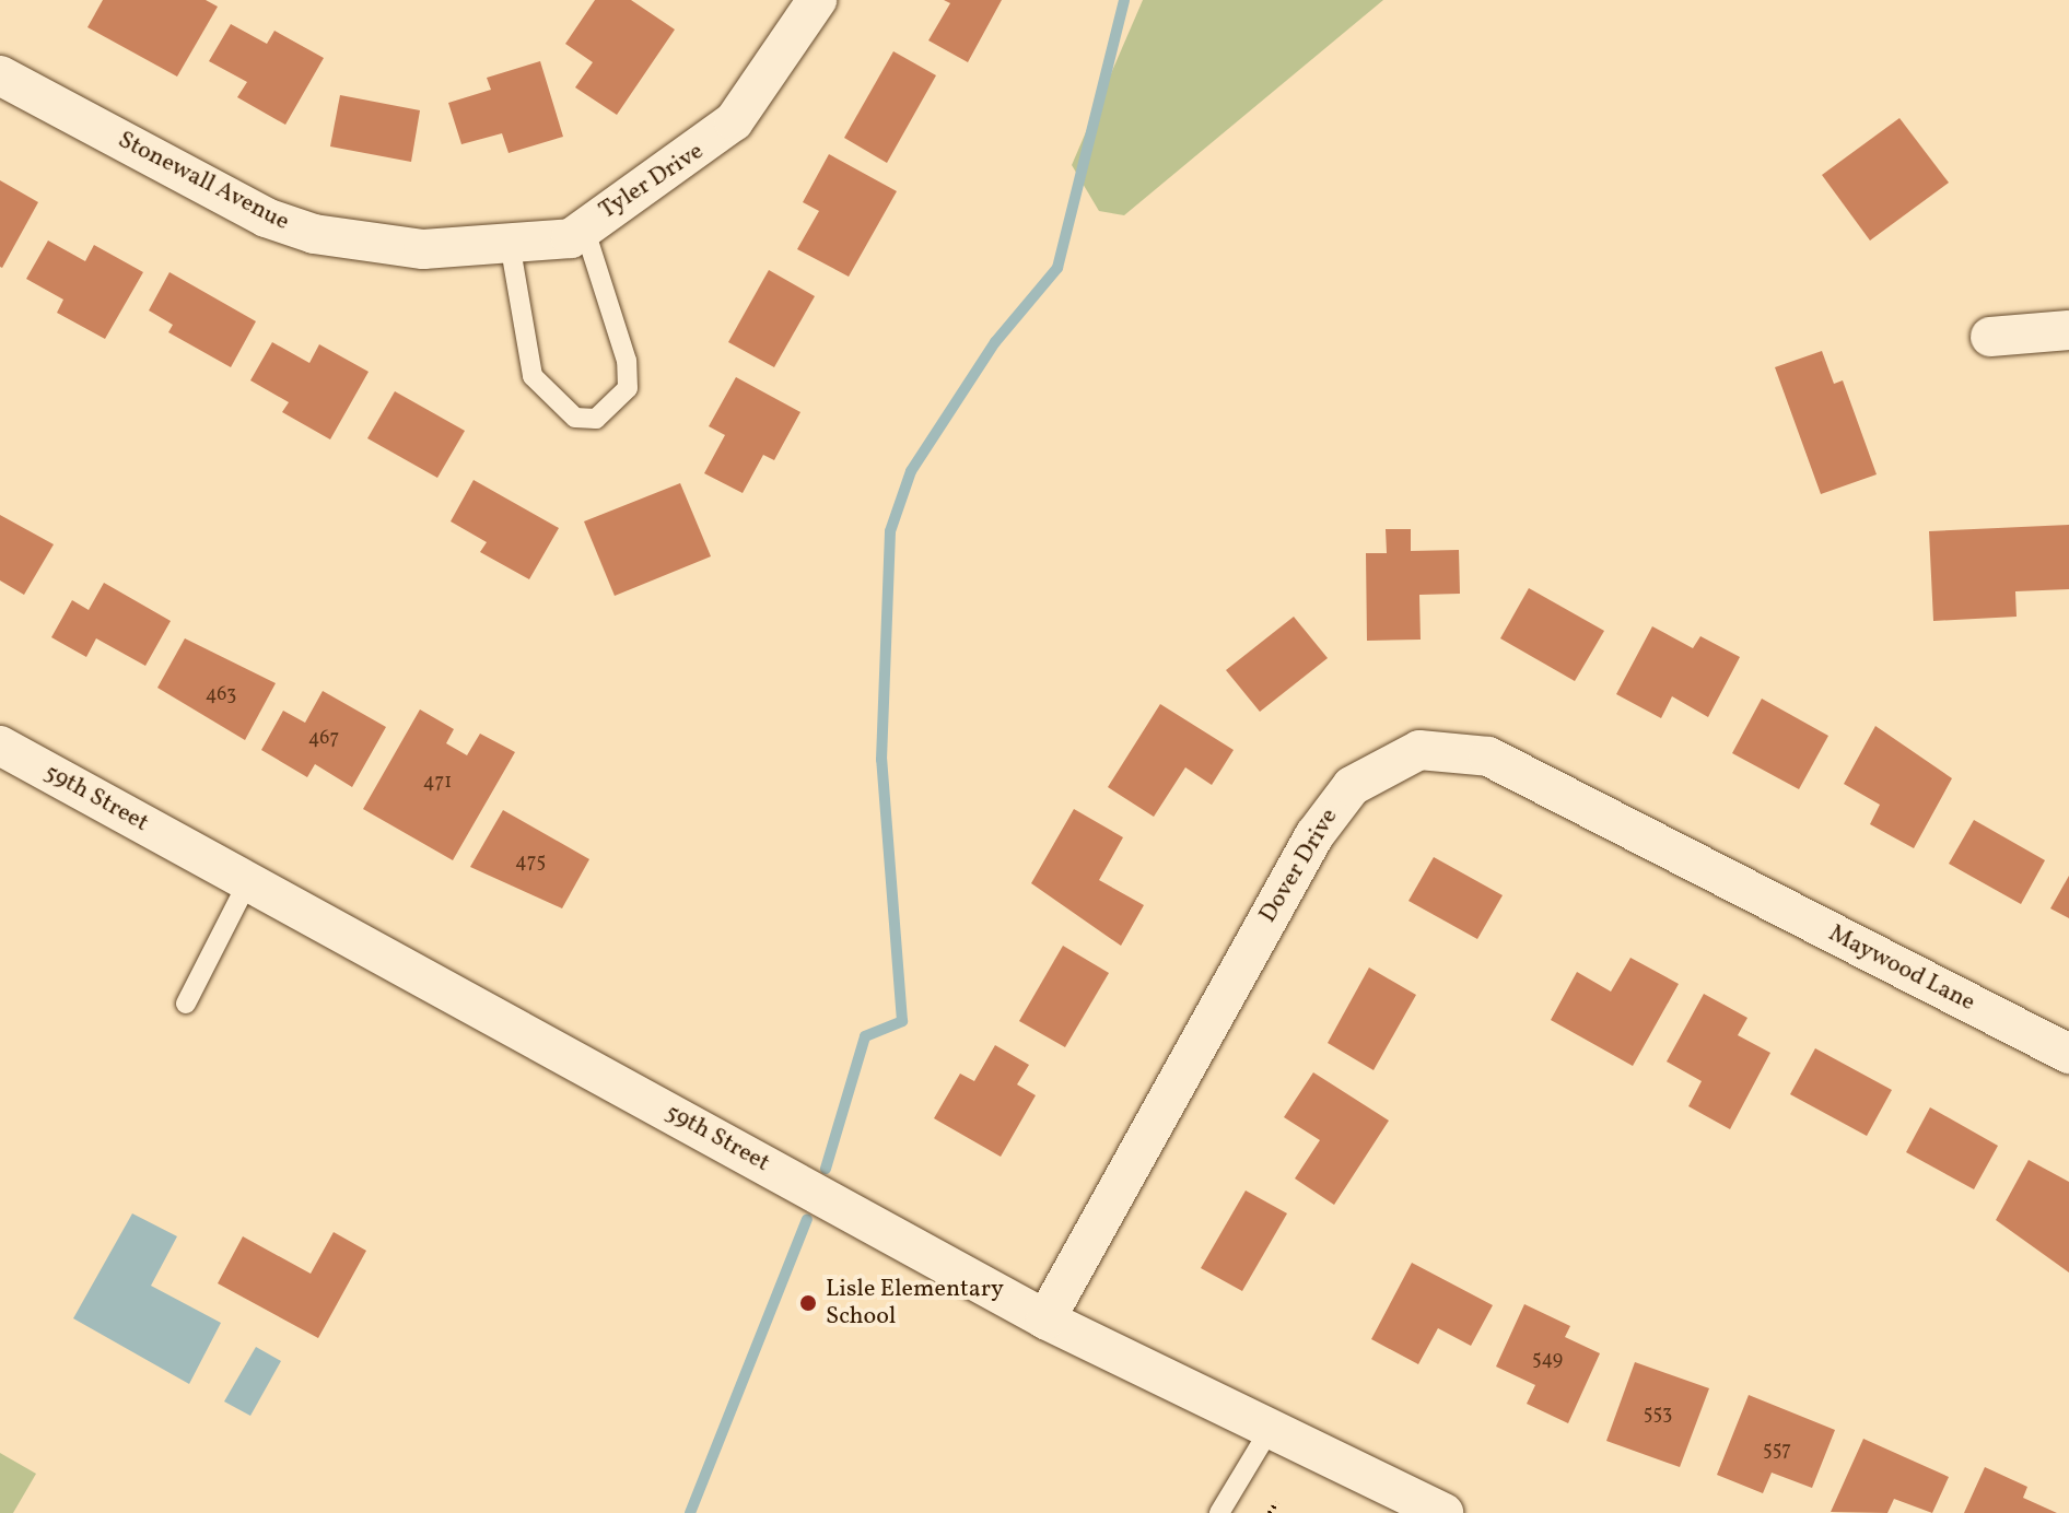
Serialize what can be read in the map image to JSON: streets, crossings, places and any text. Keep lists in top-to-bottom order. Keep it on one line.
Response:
{"streets":{"street":["Stonewall Avenue","Tyler Drive","59th Street","Dover Drive","Maywood Lane"]},"crossings":[["Stonewall Avenue","Tyler Drive"],["59th Street","Dover Drive"],["Dover Drive","Maywood Lane"]],"places":["Lisle Elementary School"],"house_numbers":["463","467","471","475","549","553","557"]}
